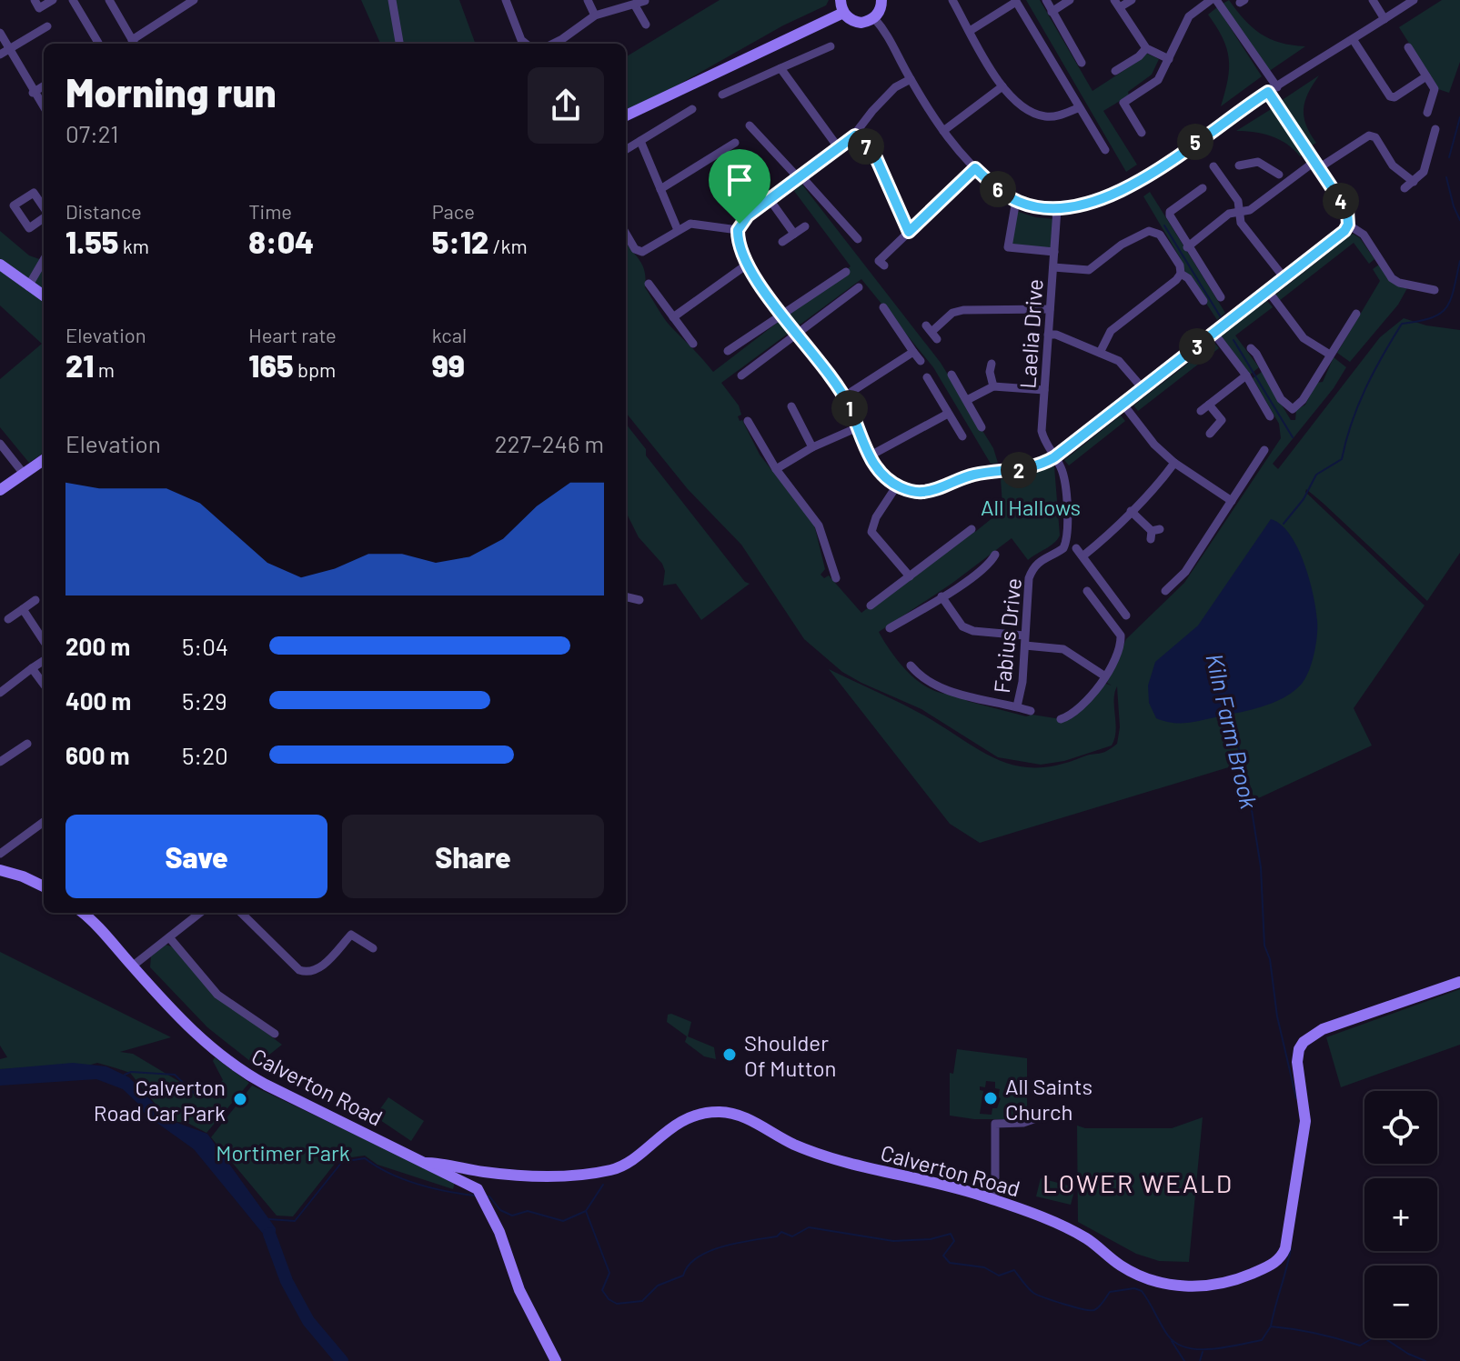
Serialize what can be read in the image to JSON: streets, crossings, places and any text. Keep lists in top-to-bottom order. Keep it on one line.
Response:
{"streets":{"street":["Laelia Drive","Fabius Drive","Calverton Road"]},"crossings":[["Laelia Drive","Fabius Drive"]],"districts":["LOWER WEALD"],"water":["Kiln Farm Brook"],"parks":["All Hallows","Mortimer Park"],"places":["Shoulder Of Mutton","All Saints Church","Calverton Road Car Park"],"page":{"heading":["Morning run","07:21"],"pins":["5","7","6","4","3","1","2"],"stats":[["Distance","1.55 km"],["Time","8:04"],["Pace","5:12 /km"],["Elevation","21 m"],["Heart rate","165 bpm"],["kcal","99"]],"chart":["Elevation","227–246 m"],"list":[{"name":"200 m","note":"5:04"},{"name":"400 m","note":"5:29"},{"name":"600 m","note":"5:20"}],"buttons":["Save","Share"],"map_buttons":["+","−"]}}
